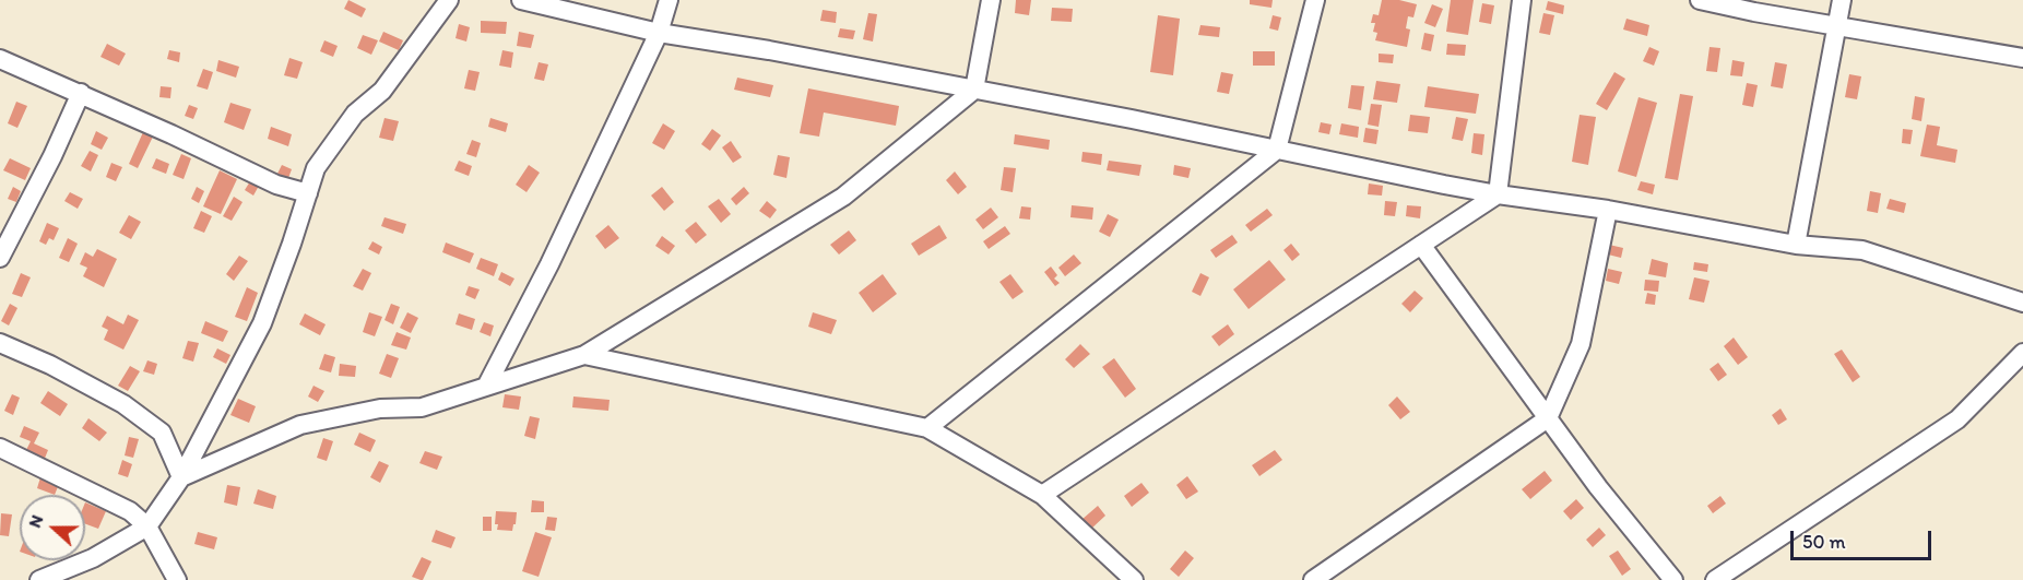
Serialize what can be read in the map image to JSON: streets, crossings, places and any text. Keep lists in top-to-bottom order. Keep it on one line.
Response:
{"scale_bar":"50 m","north":"left"}
